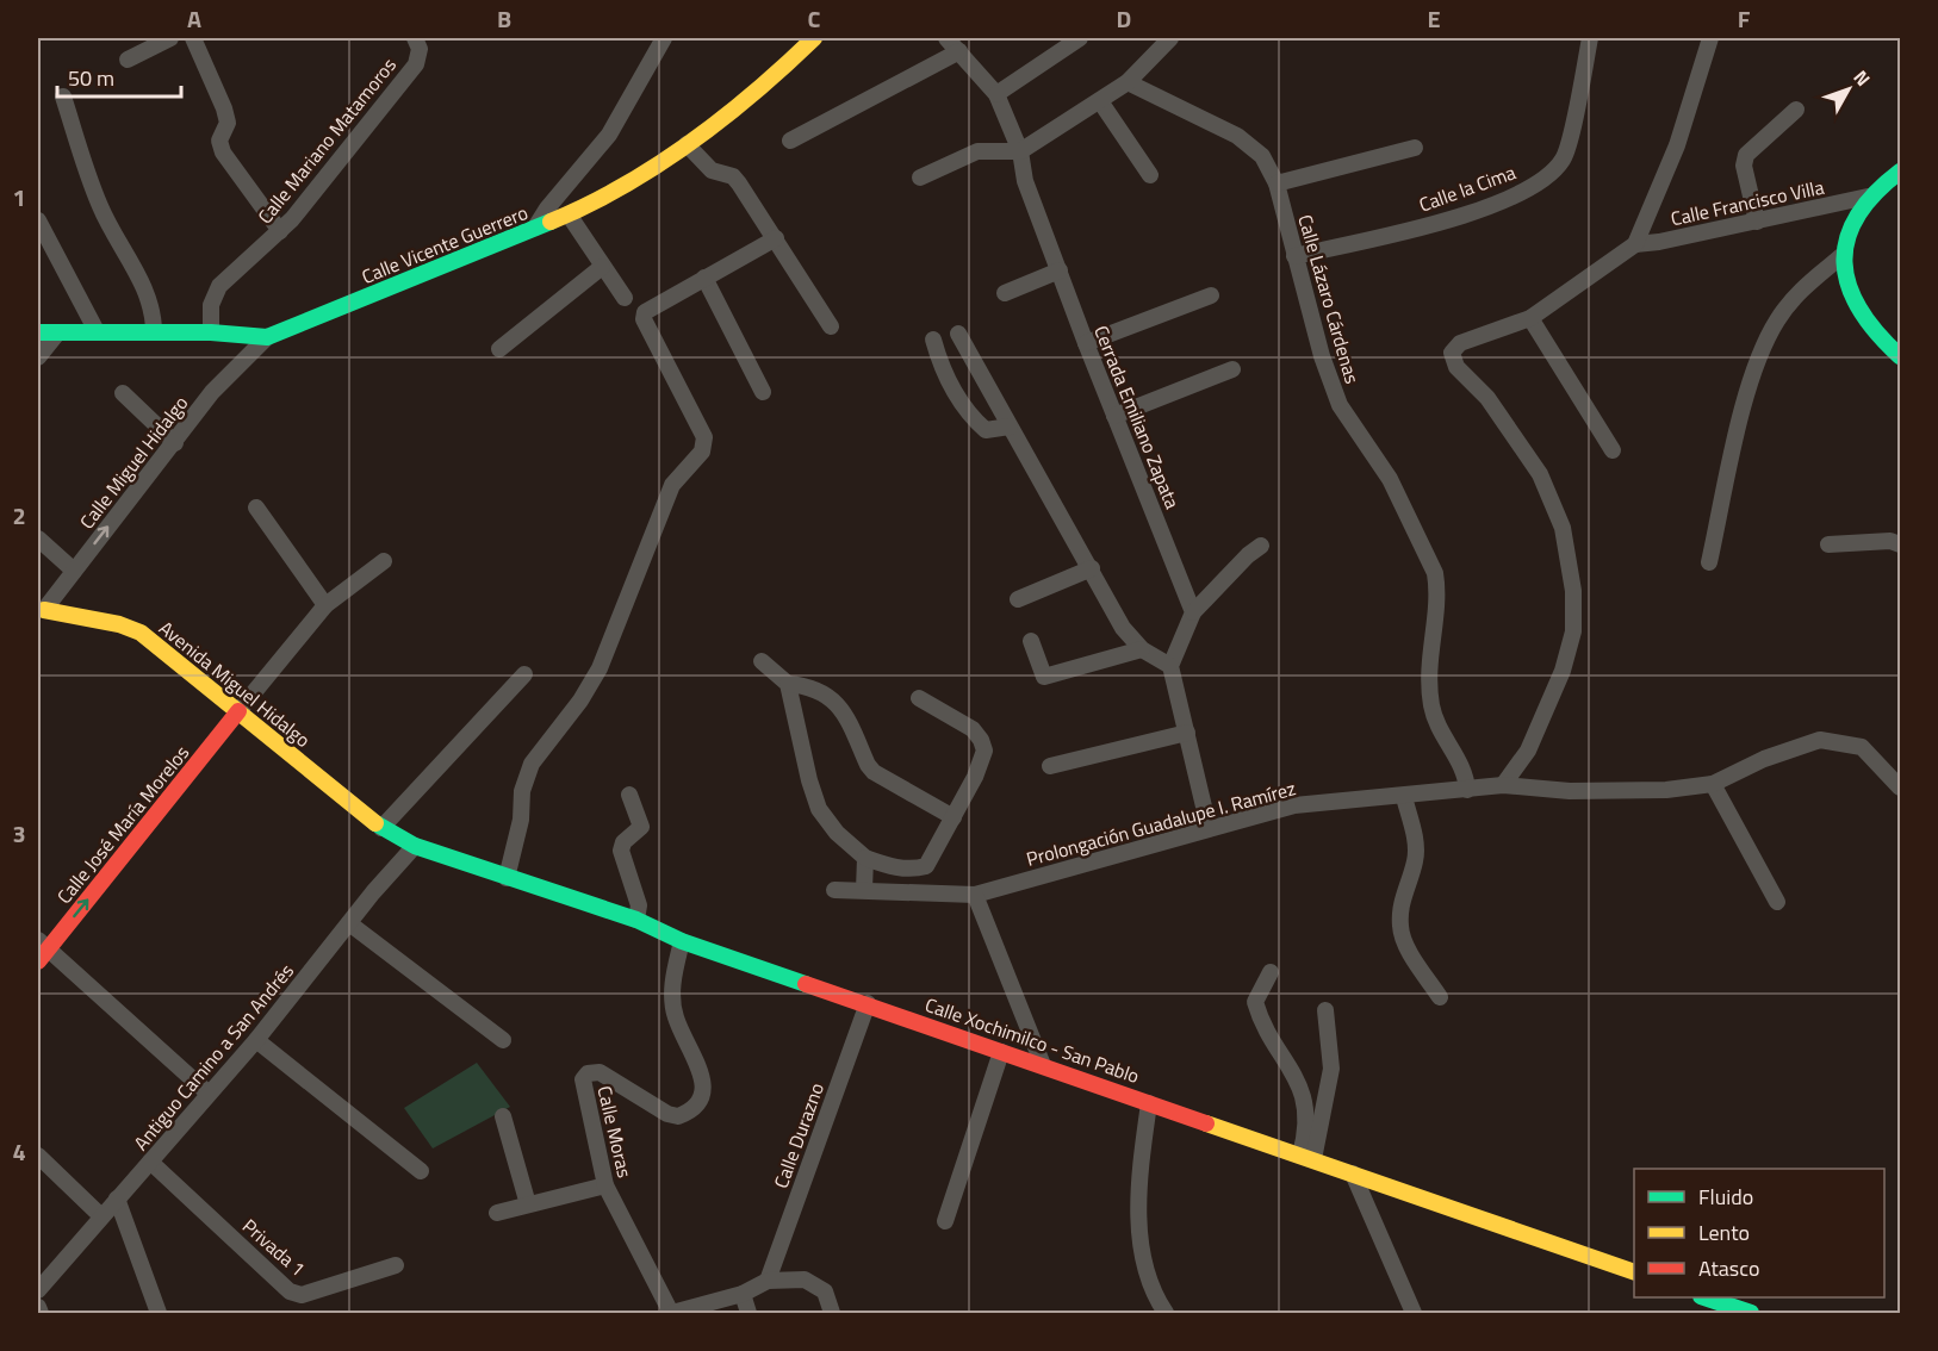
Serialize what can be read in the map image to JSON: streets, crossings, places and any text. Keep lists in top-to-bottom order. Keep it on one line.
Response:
{"streets":{"main road":["Calle Vicente Guerrero","Avenida Miguel Hidalgo","Calle José María Morelos","Calle Xochimilco - San Pablo"],"street":["Calle Mariano Matamoros","Calle la Cima","Calle Francisco Villa","Calle Lázaro Cárdenas","Cerrada Emiliano Zapata","Calle Miguel Hidalgo","Prolongación Guadalupe I. Ramírez","Antiguo Camino a San Andrés","Calle Moras","Calle Durazno","Privada 1"]},"crossings":[["Calle Mariano Matamoros","Calle Vicente Guerrero"],["Calle la Cima","Calle Lázaro Cárdenas"],["Calle Francisco Villa","Prolongación Guadalupe I. Ramírez"],["Calle Vicente Guerrero","Calle Miguel Hidalgo"],["Calle Lázaro Cárdenas","Prolongación Guadalupe I. Ramírez"],["Calle Miguel Hidalgo","Avenida Miguel Hidalgo"],["Avenida Miguel Hidalgo","Calle José María Morelos"],["Avenida Miguel Hidalgo","Calle Xochimilco - San Pablo"],["Avenida Miguel Hidalgo","Antiguo Camino a San Andrés"],["Calle Xochimilco - San Pablo","Antiguo Camino a San Andrés"],["Calle Xochimilco - San Pablo","Calle Moras"],["Calle Xochimilco - San Pablo","Calle Durazno"],["Antiguo Camino a San Andrés","Privada 1"],["Calle Moras","Calle Durazno"]],"one_way":["Calle Miguel Hidalgo","Calle José María Morelos"],"legend":["Fluido","Lento","Atasco"],"scale_bar":"50 m","north":"top right","grid":{"columns":["A","B","C","D","E","F"],"rows":["1","2","3","4"]}}
